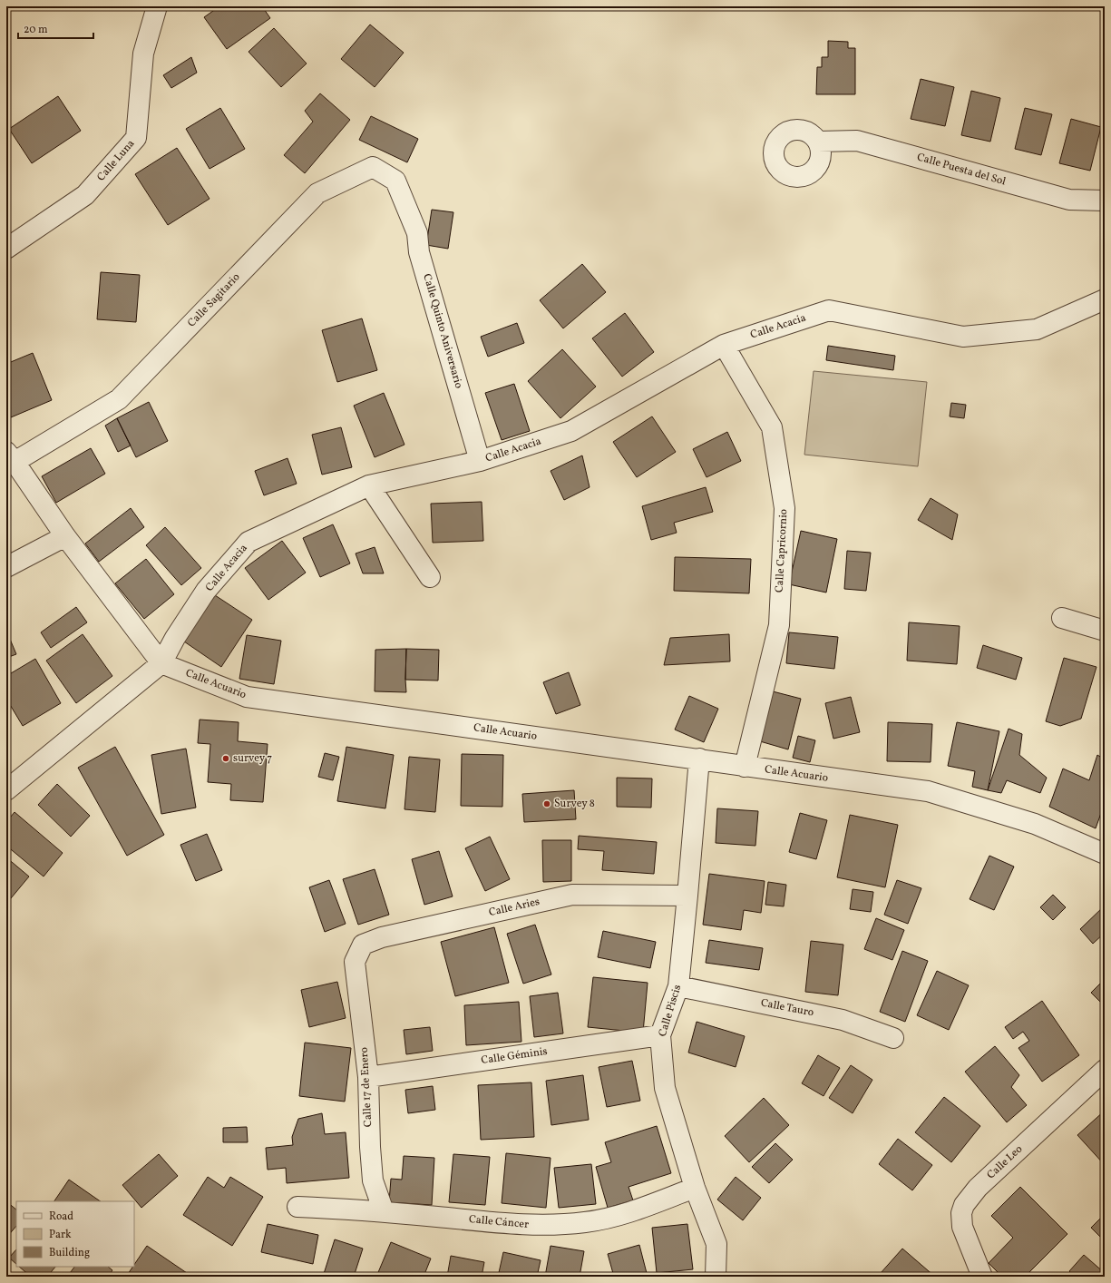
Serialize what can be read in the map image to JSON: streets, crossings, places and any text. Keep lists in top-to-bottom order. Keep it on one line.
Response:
{"streets":{"street":["Calle Luna","Calle Puesta del Sol","Calle Sagitario","Calle Acacia","Calle Quinto Aniversario","Calle Capricornio","Calle Acuario","Calle Aries","Calle Tauro","Calle Piscis","Calle Géminis","Calle 17 de Enero","Calle Leo","Calle Cáncer"]},"crossings":[["Calle Sagitario","Calle Quinto Aniversario"],["Calle Acacia","Calle Quinto Aniversario"],["Calle Acacia","Calle Capricornio"],["Calle Acacia","Calle Acuario"],["Calle Capricornio","Calle Acuario"],["Calle Acuario","Calle Piscis"],["Calle Aries","Calle Piscis"],["Calle Aries","Calle 17 de Enero"],["Calle Tauro","Calle Piscis"],["Calle Piscis","Calle Géminis"],["Calle Piscis","Calle Cáncer"],["Calle Géminis","Calle 17 de Enero"],["Calle 17 de Enero","Calle Cáncer"]],"places":["survey 7","Survey 8"],"legend":["Road","Park","Building"],"scale_bar":"20 m"}
